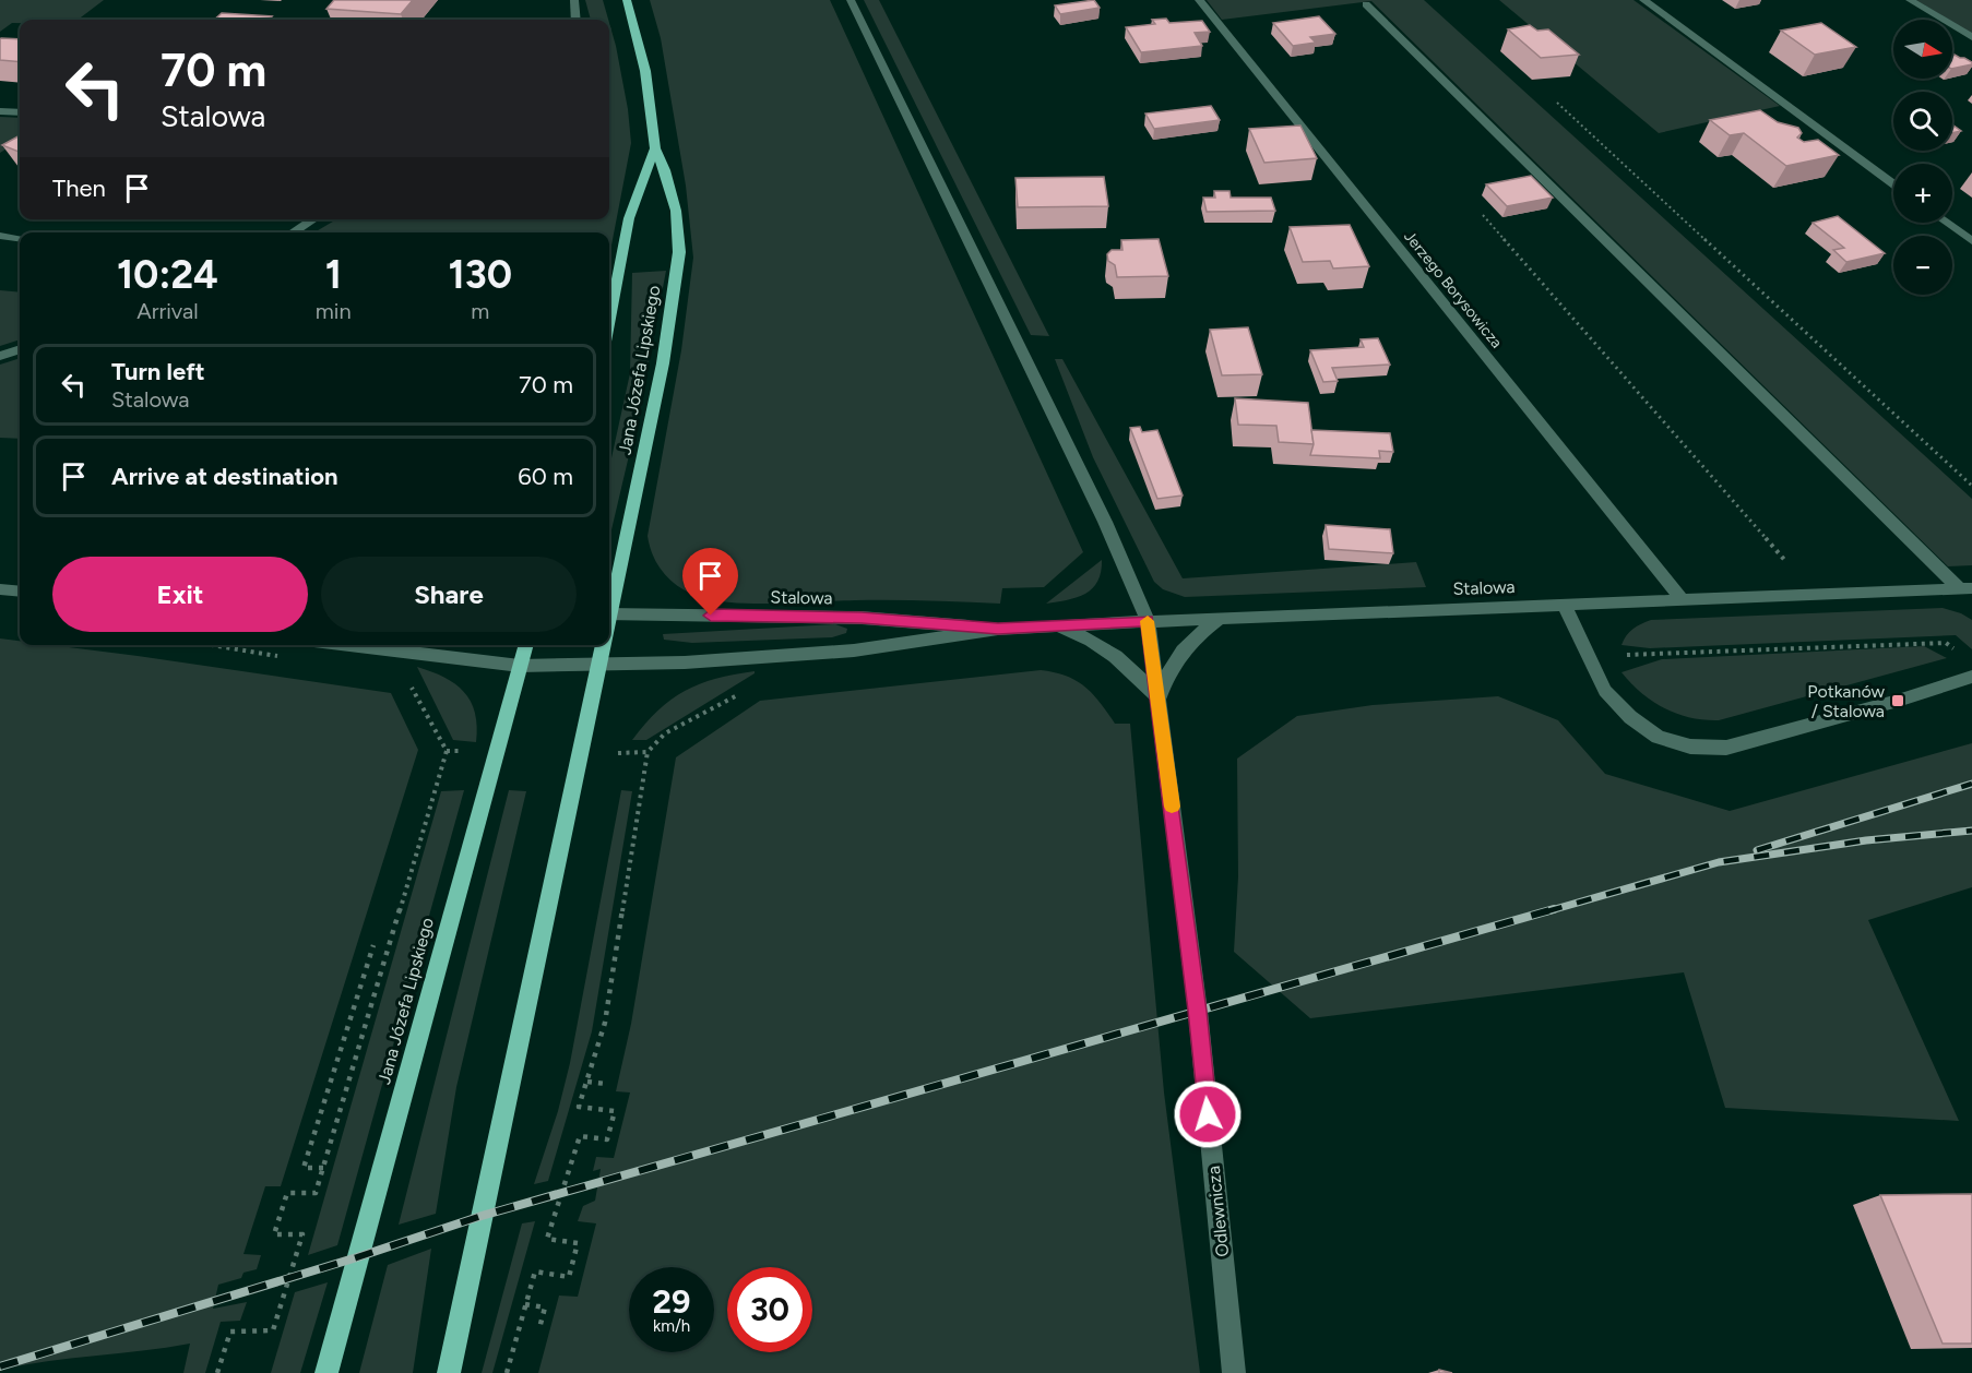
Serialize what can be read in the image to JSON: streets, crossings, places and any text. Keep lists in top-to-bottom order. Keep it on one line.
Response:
{"streets":{"main road":["Jana Józefa Lipskiego"],"street":["Jerzego Borysowicza","Stalowa","Odlewnicza"]},"crossings":[["Jerzego Borysowicza","Stalowa"],["Jana Józefa Lipskiego","Stalowa"],["Stalowa","Odlewnicza"]],"places":{"transit":["Potkanów / Stalowa"]},"north":"right","page":{"map_buttons":["+","−"],"turn":["70 m","Stalowa"],"then":"Then","eta":["10:24","Arrival","1","min","130","m"],"list":[{"name":"Turn left","note":"Stalowa","value":"70 m"},{"name":"Arrive at destination","value":"60 m"}],"buttons":["Exit","Share"],"speed":"29 km/h","limit":"30"}}
